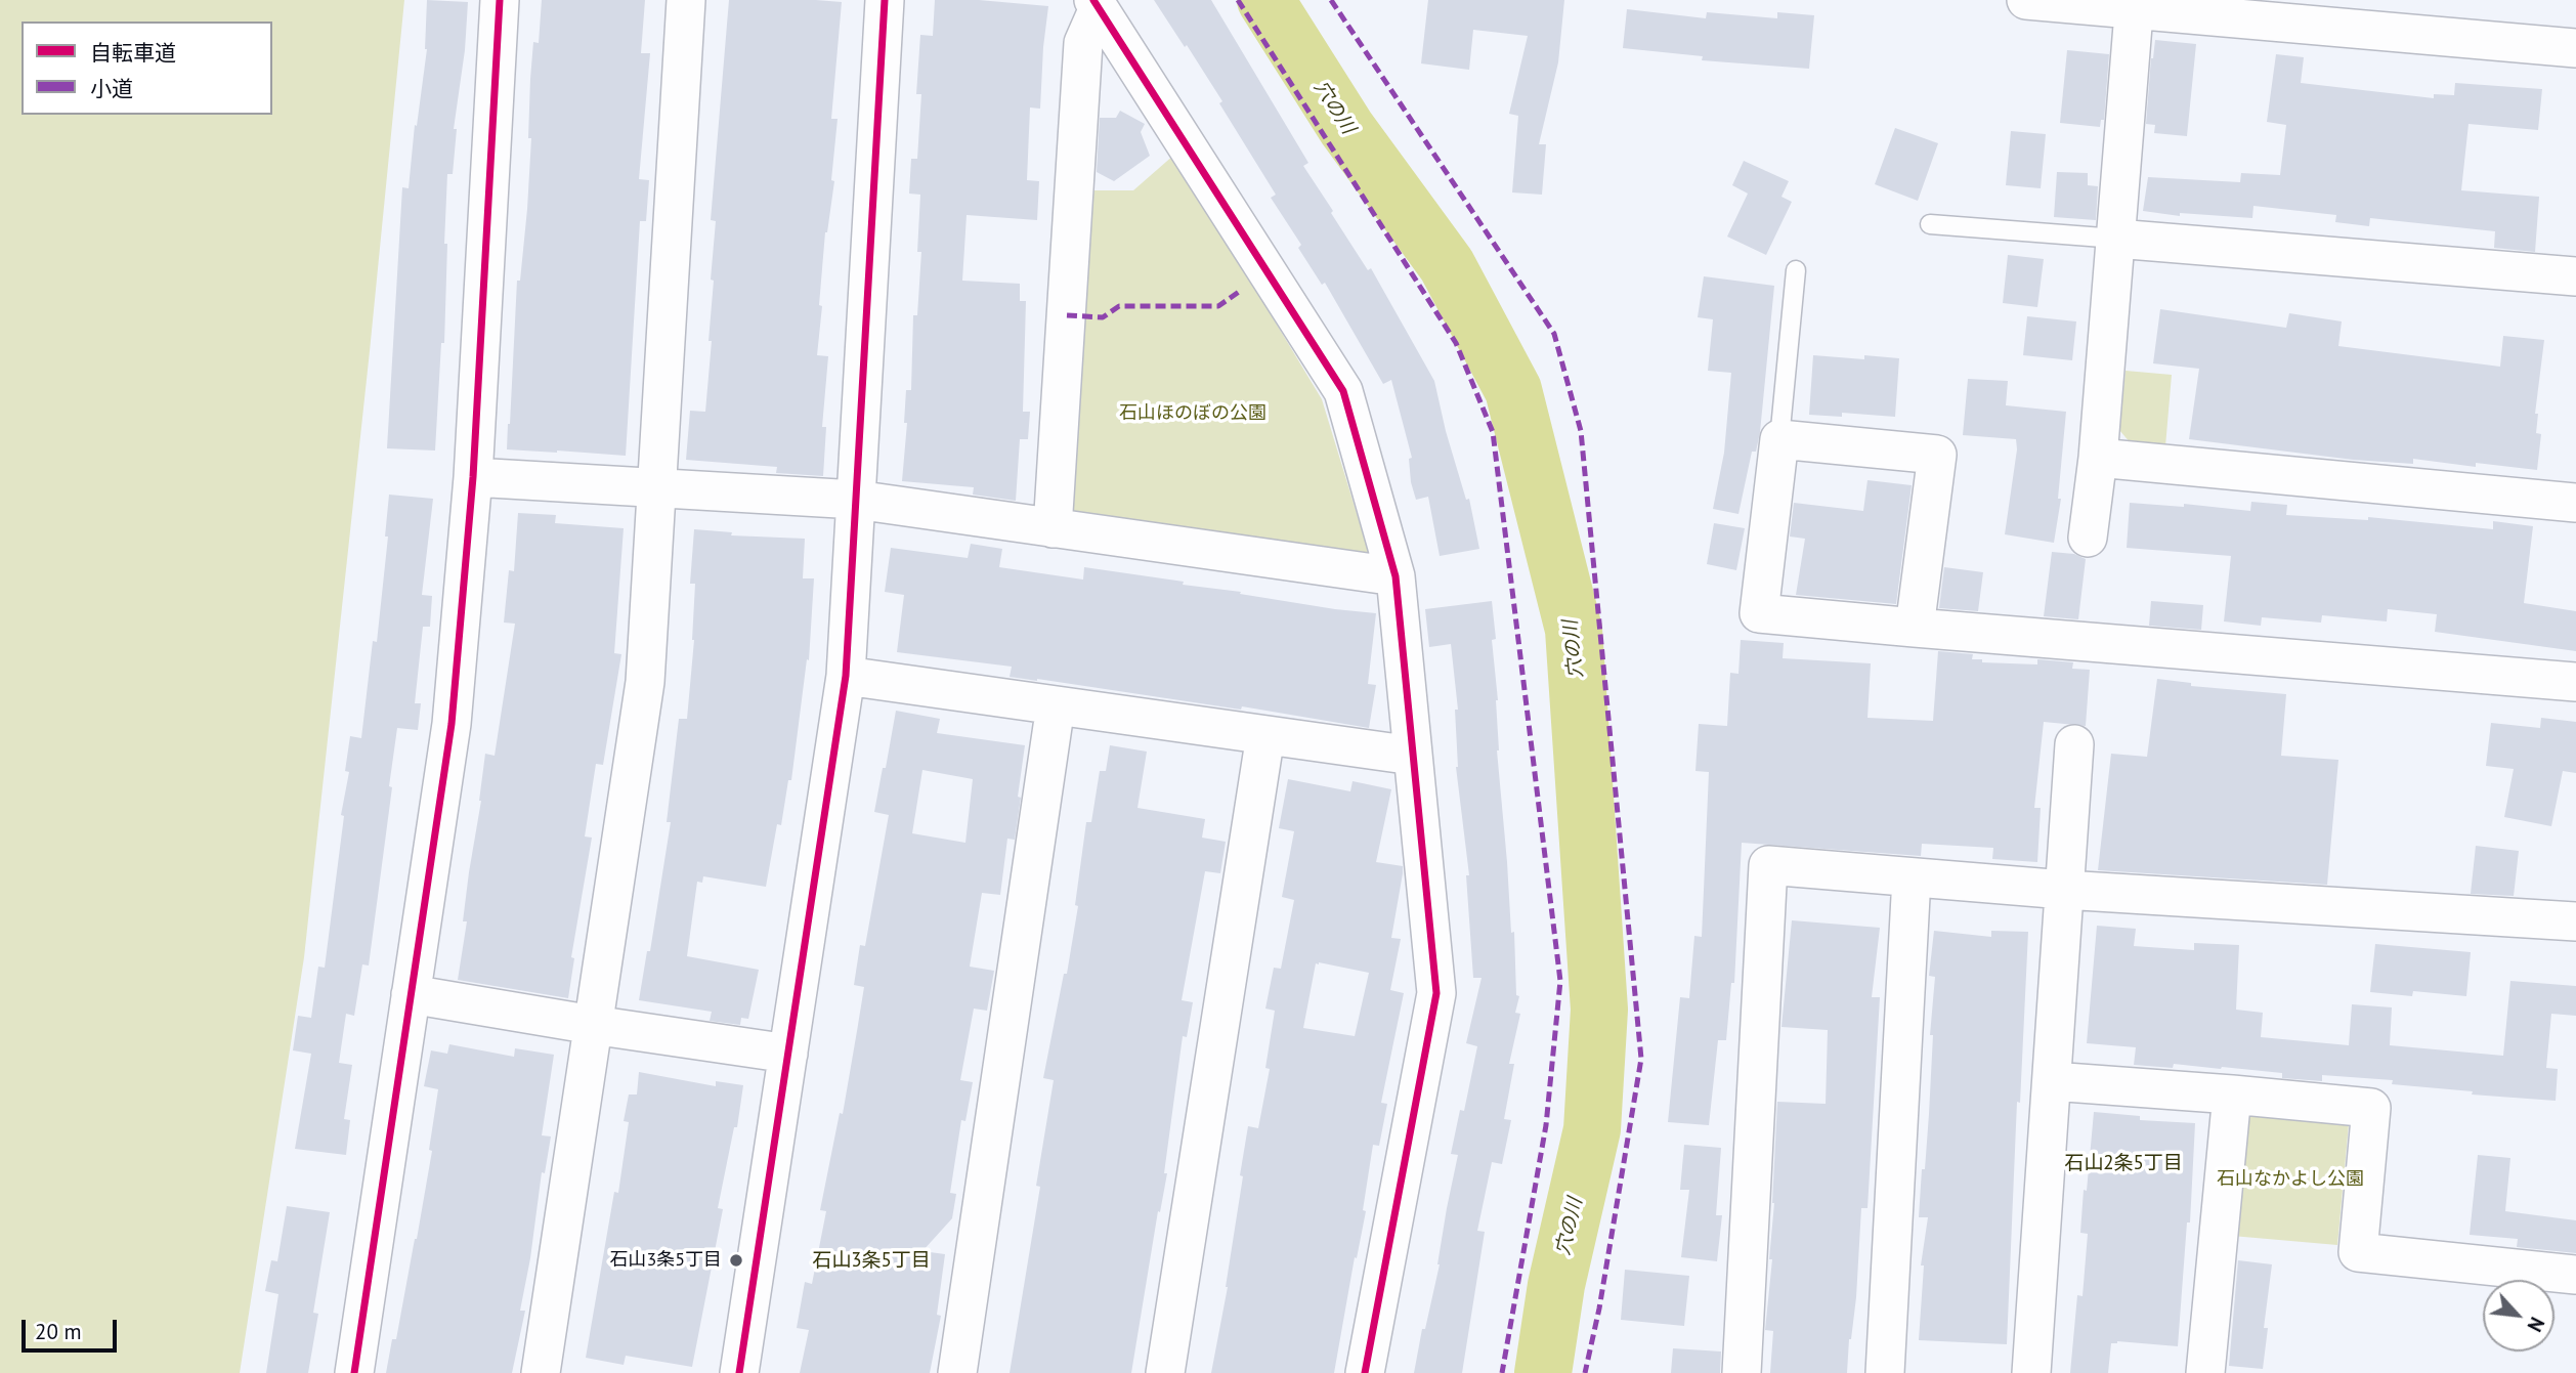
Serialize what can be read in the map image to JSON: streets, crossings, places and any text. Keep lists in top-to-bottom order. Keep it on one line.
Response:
{"districts":["石山2条5丁目","石山3条5丁目"],"water":["穴の川"],"parks":["石山ほのぼの公園","石山なかよし公園"],"places":["石山3条5丁目"],"legend":["自転車道","小道"],"scale_bar":"20 m","north":"bottom right"}
